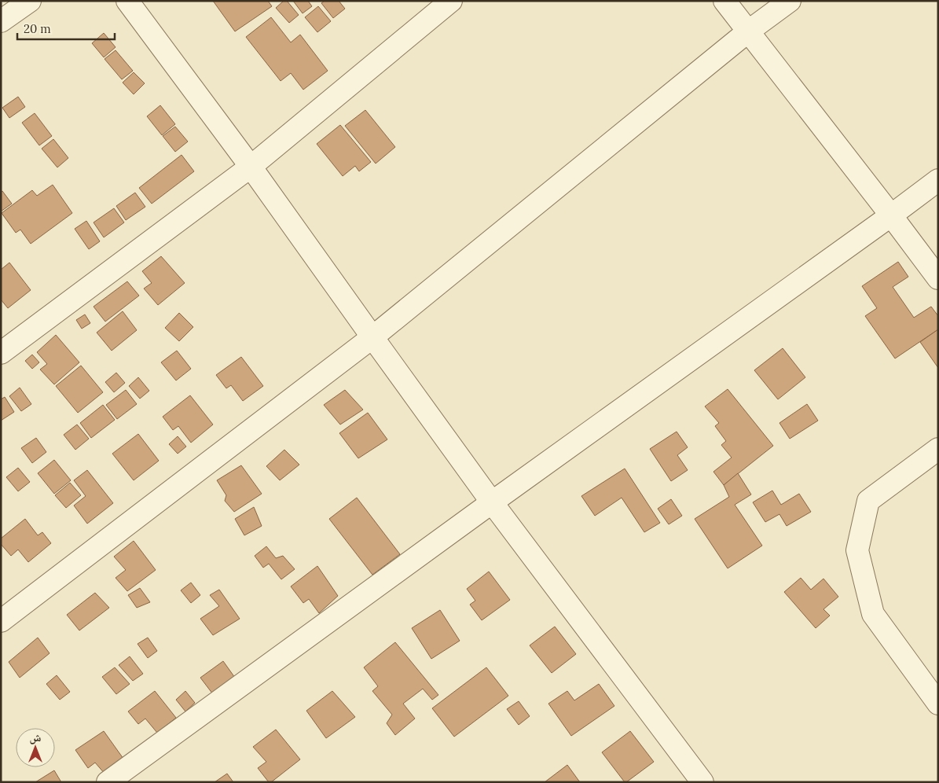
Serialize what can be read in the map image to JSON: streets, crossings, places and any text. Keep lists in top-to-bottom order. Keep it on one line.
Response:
{"scale_bar":"20 m","north":"top"}
